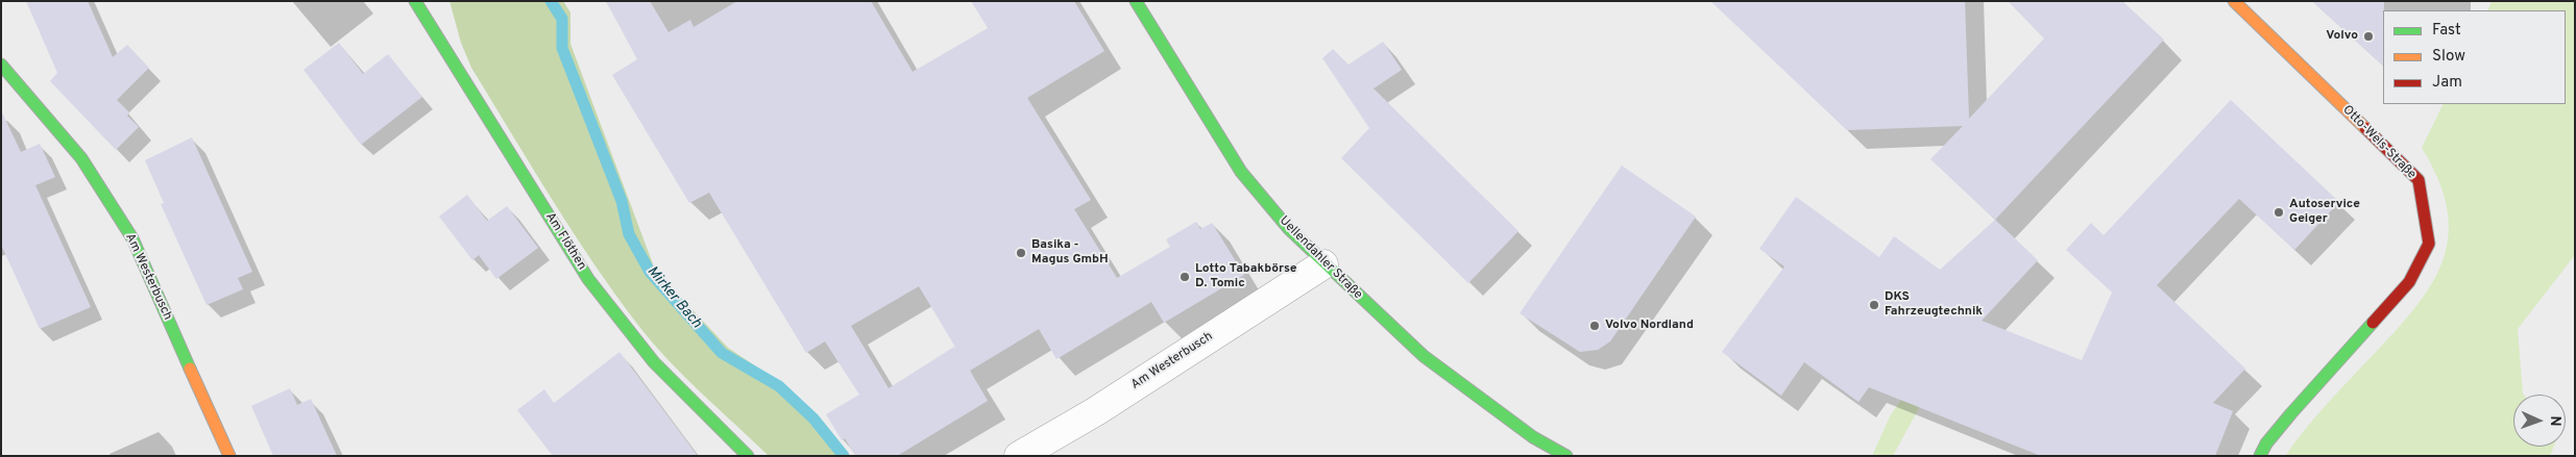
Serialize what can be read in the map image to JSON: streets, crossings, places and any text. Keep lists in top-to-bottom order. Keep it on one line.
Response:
{"streets":{"street":["Otto-Wels-Straße","Am Flöthen","Uellendahler Straße","Am Westerbusch"]},"crossings":[["Uellendahler Straße","Am Westerbusch"]],"water":["Mirker Bach"],"places":["Volvo","Autoservice Geiger","Basika - Magus GmbH","Lotto Tabakbörse D. Tomic","DKS Fahrzeugtechnik","Volvo Nordland"],"legend":["Fast","Slow","Jam"],"north":"right"}
